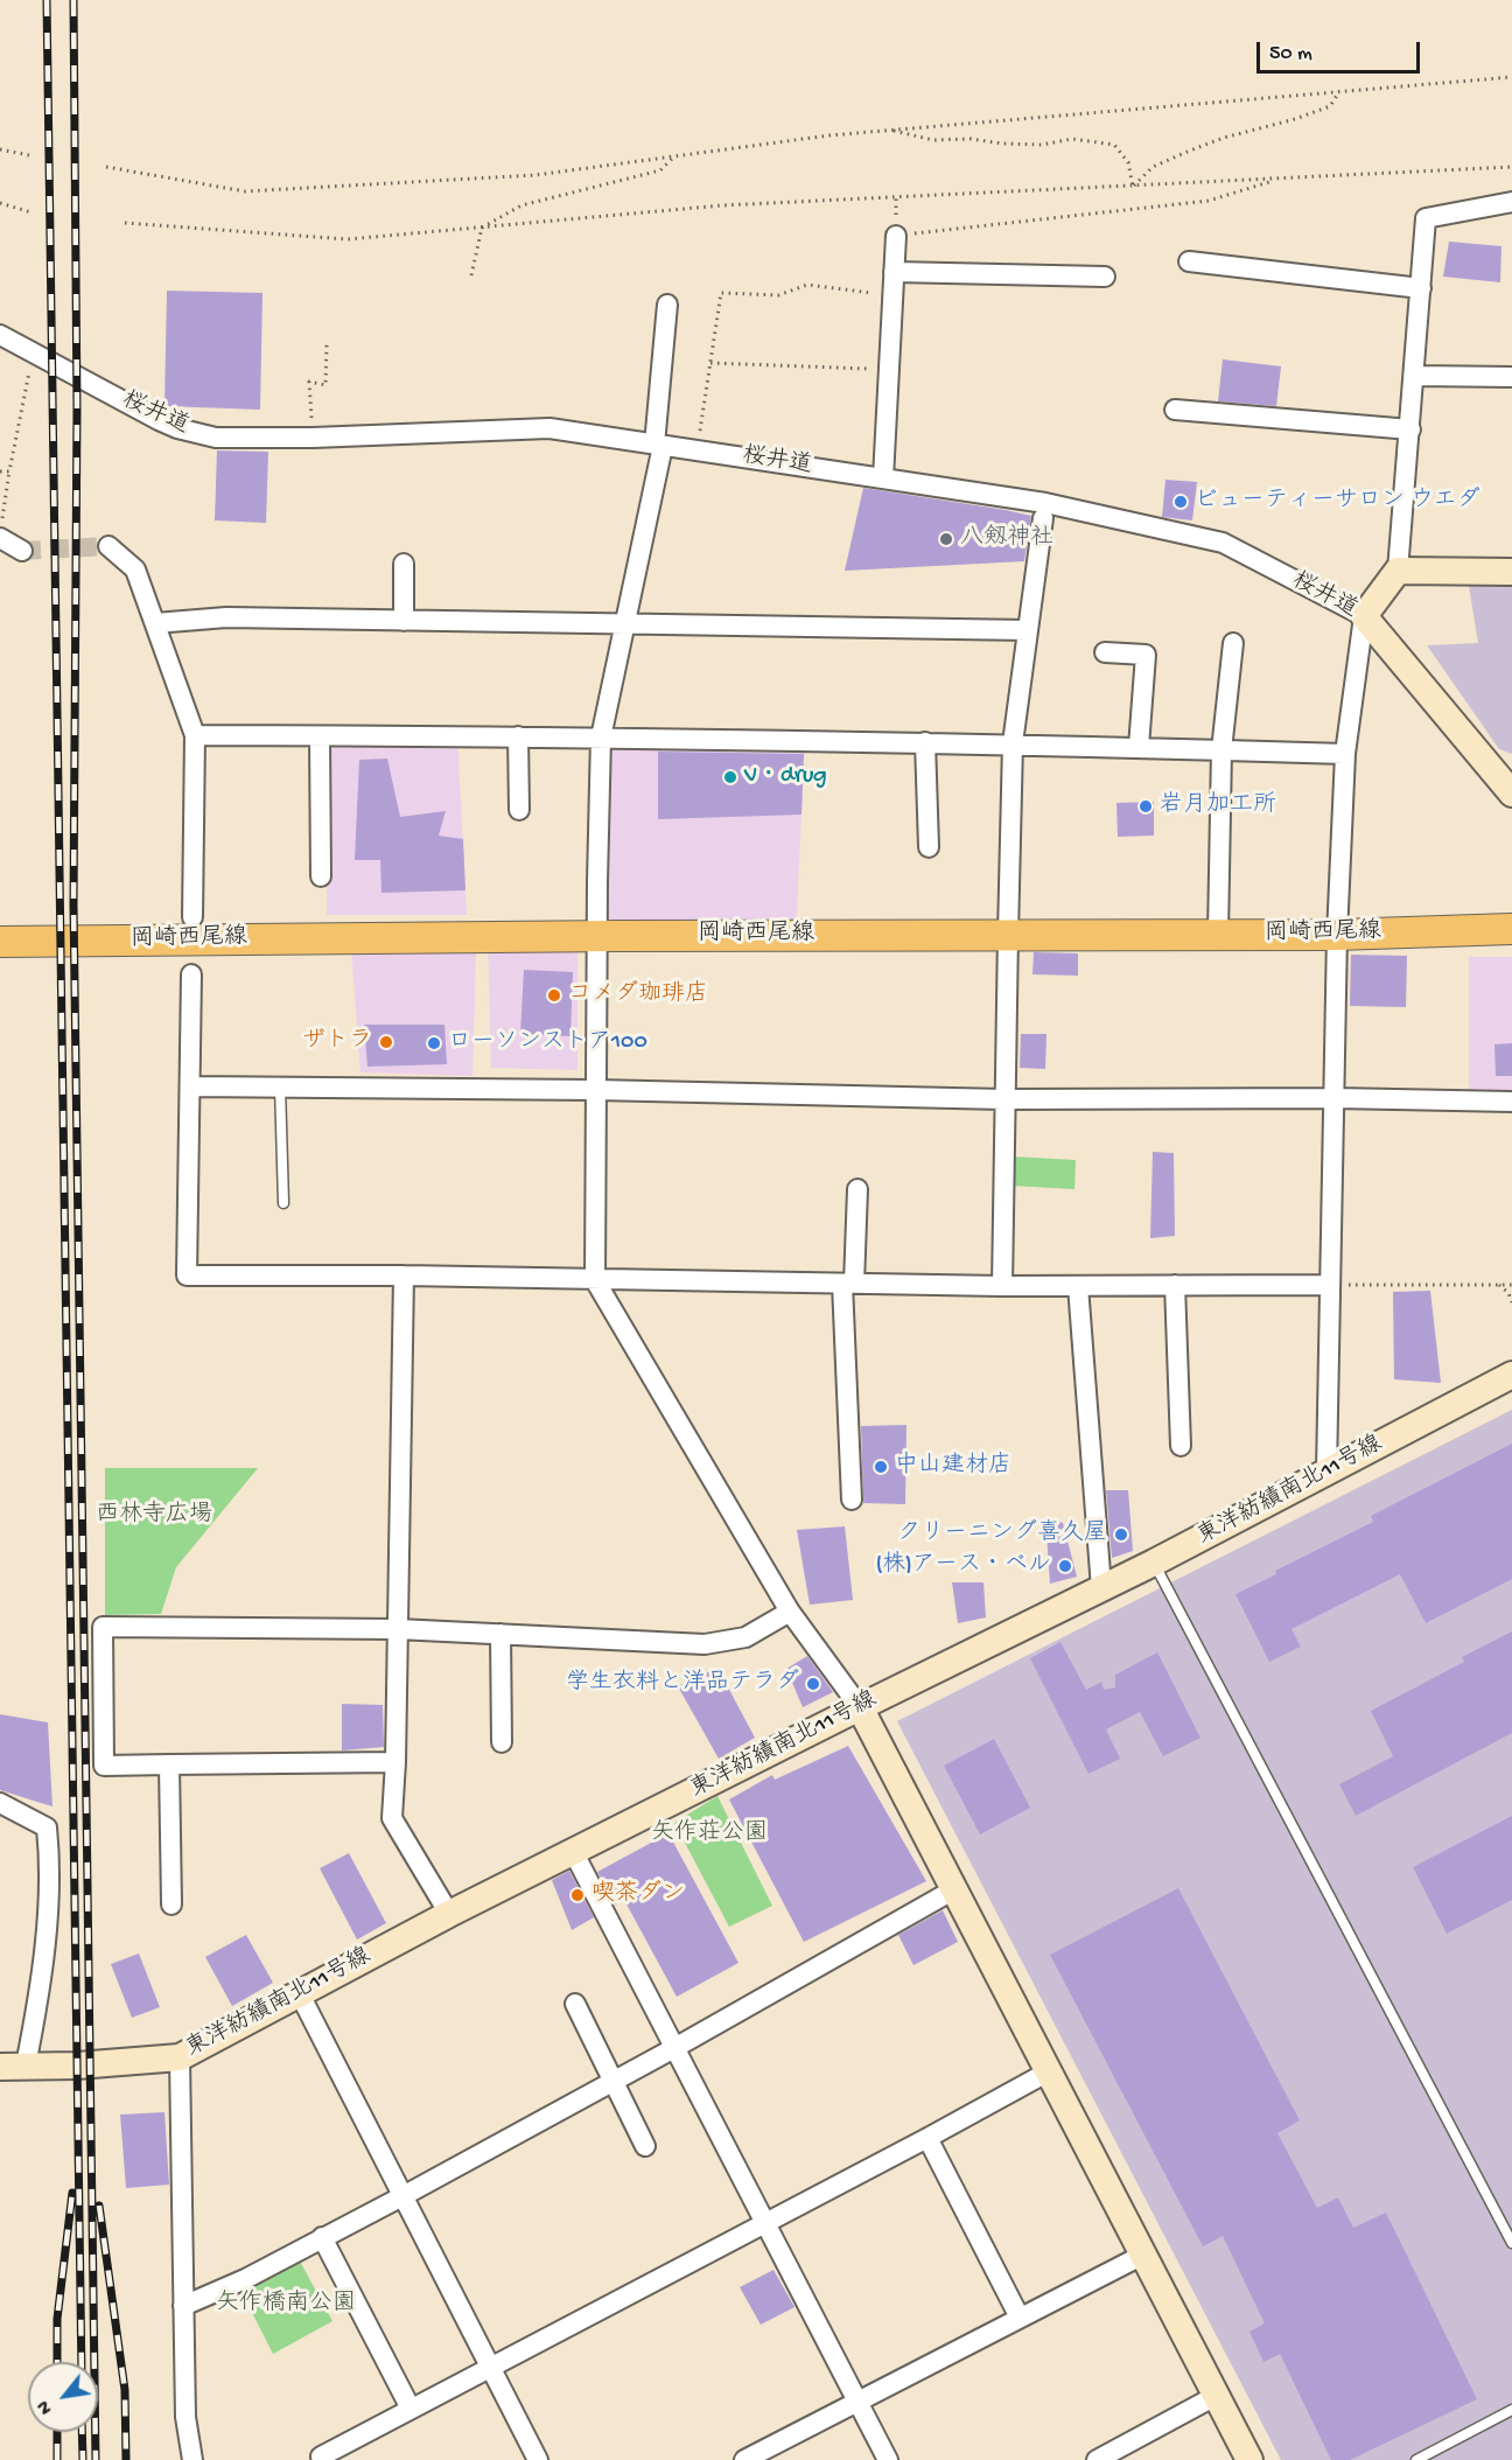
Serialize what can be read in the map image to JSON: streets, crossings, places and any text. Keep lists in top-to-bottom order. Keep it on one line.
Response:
{"streets":{"main road":["岡崎西尾線"],"street":["桜井道","東洋紡績南北11号線"]},"parks":["西林寺広場","矢作荘公園","矢作橋南公園"],"places":["ビューティーサロン ウエダ","八剱神社","V・drug","岩月加工所","コメダ珈琲店","ザトラ","ローソンストア100","中山建材店","クリーニング喜久屋","(株)アース・ベル","学生衣料と洋品テラダ","喫茶ダン"],"scale_bar":"50 m","north":"bottom left"}
